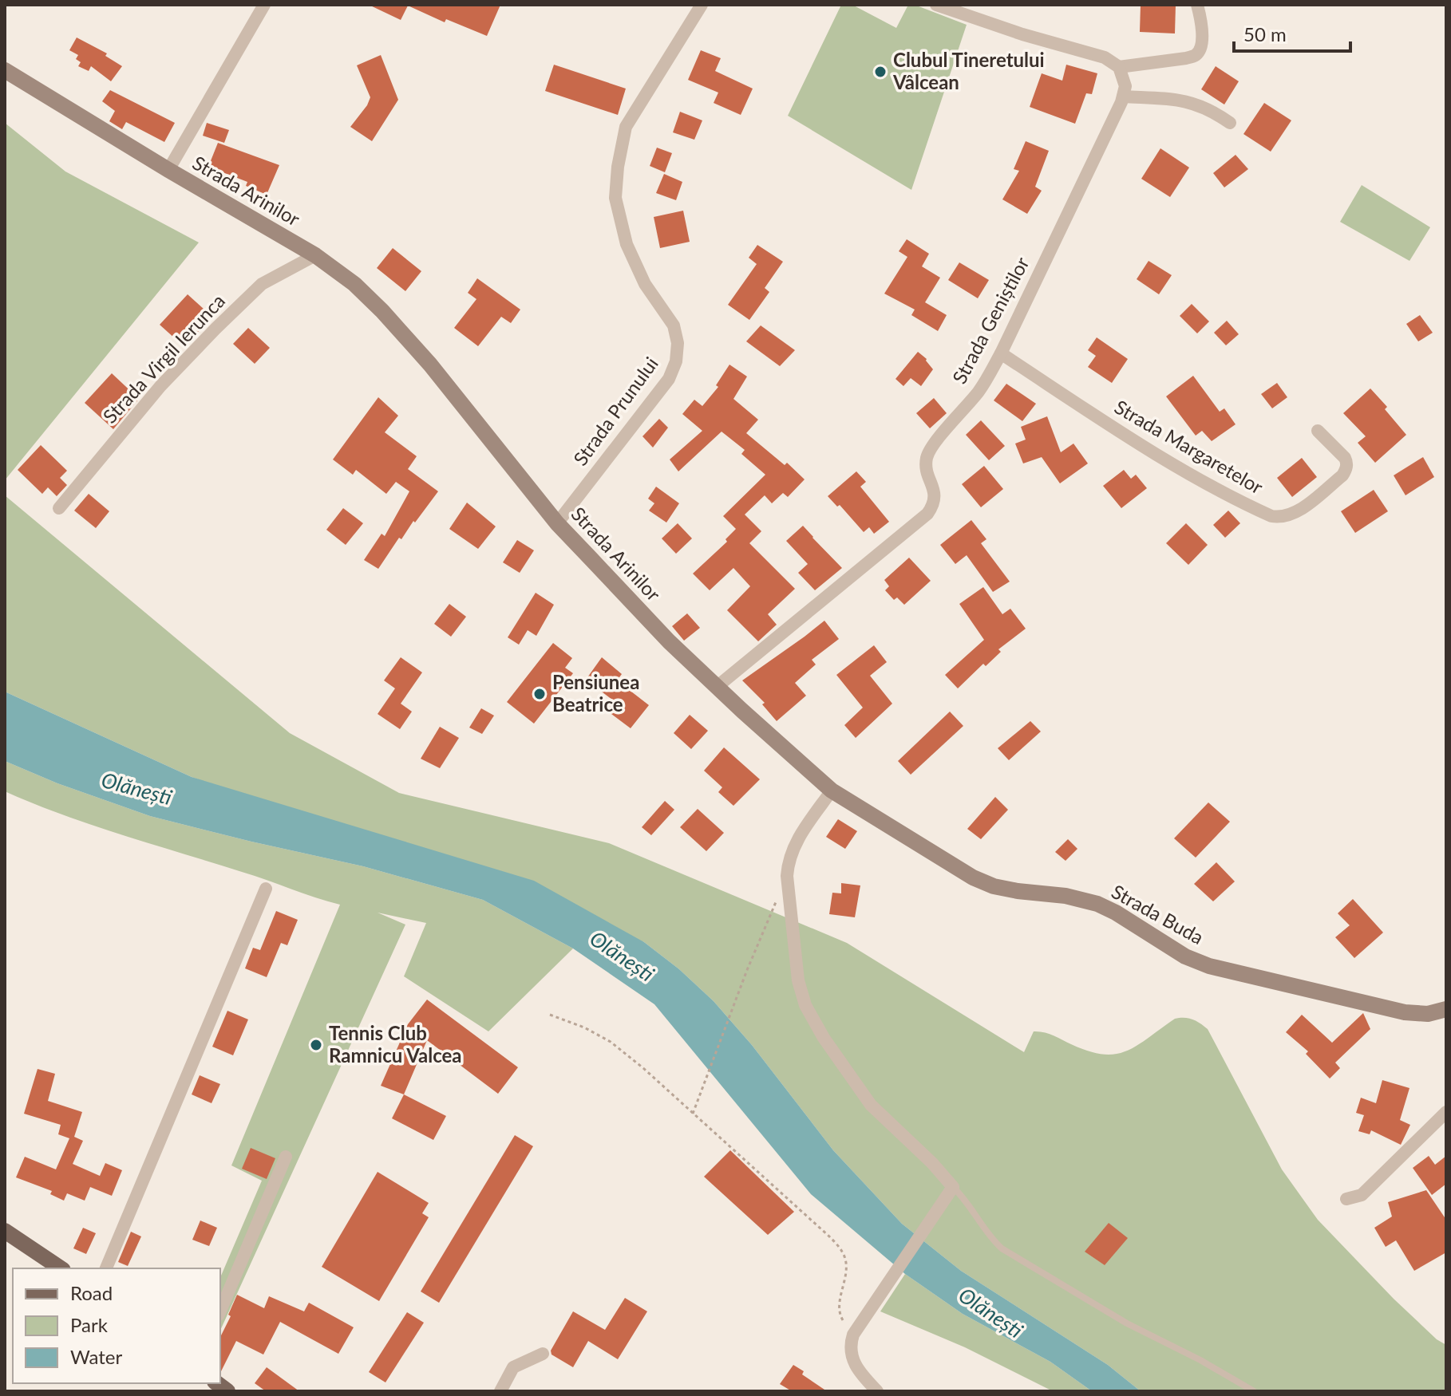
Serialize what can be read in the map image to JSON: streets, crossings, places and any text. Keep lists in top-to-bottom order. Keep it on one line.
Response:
{"streets":{"street":["Strada Arinilor","Strada Geniștilor","Strada Virgil Ierunca","Strada Prunului","Strada Margaretelor","Strada Buda"]},"crossings":[["Strada Arinilor","Strada Geniștilor"],["Strada Arinilor","Strada Virgil Ierunca"],["Strada Arinilor","Strada Prunului"],["Strada Arinilor","Strada Buda"],["Strada Geniștilor","Strada Margaretelor"]],"water":["Olănești"],"places":["Clubul Tineretului Vâlcean","Pensiunea Beatrice","Tennis Club Ramnicu Valcea"],"legend":["Road","Park","Water"],"scale_bar":"50 m"}
